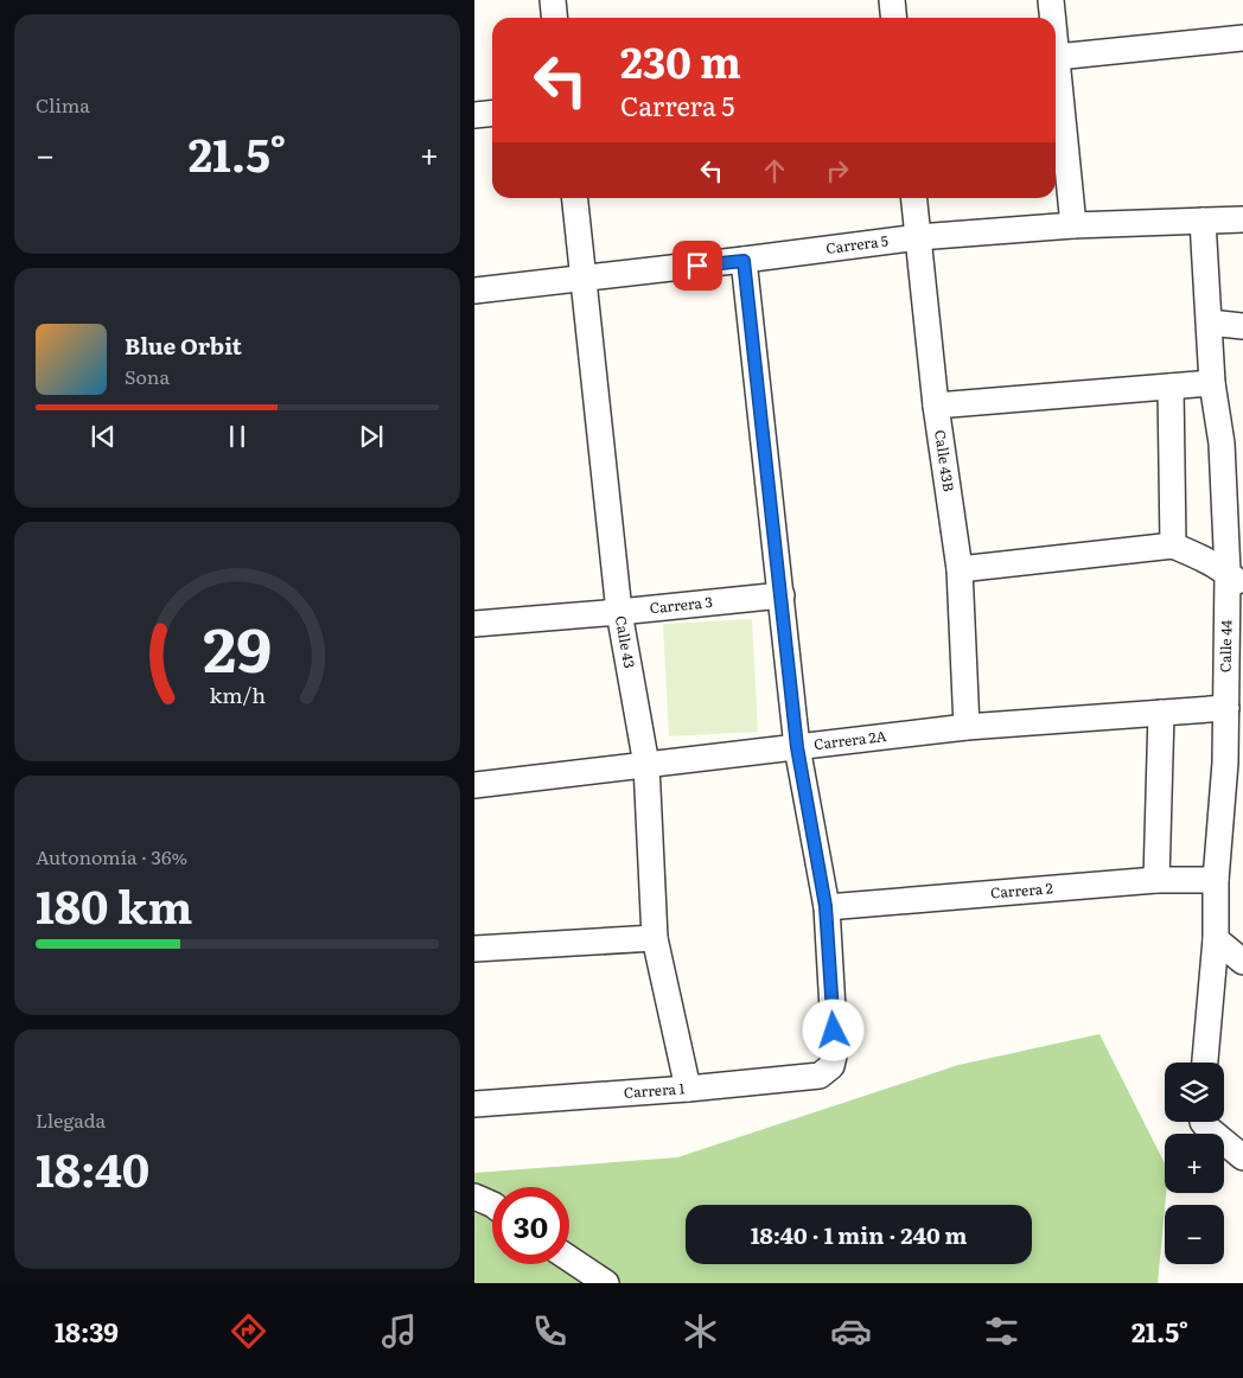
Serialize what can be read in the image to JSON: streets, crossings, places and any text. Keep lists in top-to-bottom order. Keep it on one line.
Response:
{"streets":{"street":["Carrera 5","Calle 43B","Carrera 3","Calle 43","Calle 44","Carrera 2A","Carrera 2","Carrera 1"]},"crossings":[["Carrera 5","Calle 43B"],["Carrera 5","Calle 43"],["Carrera 5","Calle 44"],["Calle 43B","Carrera 2A"],["Carrera 3","Calle 43"],["Calle 43","Carrera 2A"],["Calle 43","Carrera 1"],["Calle 44","Carrera 2A"],["Calle 44","Carrera 2"],["Carrera 2","Carrera 1"]],"page":{"tile":["Clima",["Autonomía · 36%","180 km"],["Llegada","18:40"]],"turn":["230 m","Carrera 5"],"heat":["−","21.5°","+"],"song":["Blue Orbit","Sona"],"map_buttons":["+","−"],"limit":"30","trip":"18:40 · 1 min · 240 m","tabs":["18:39","21.5°"],"gauge":["29","km/h"]}}
